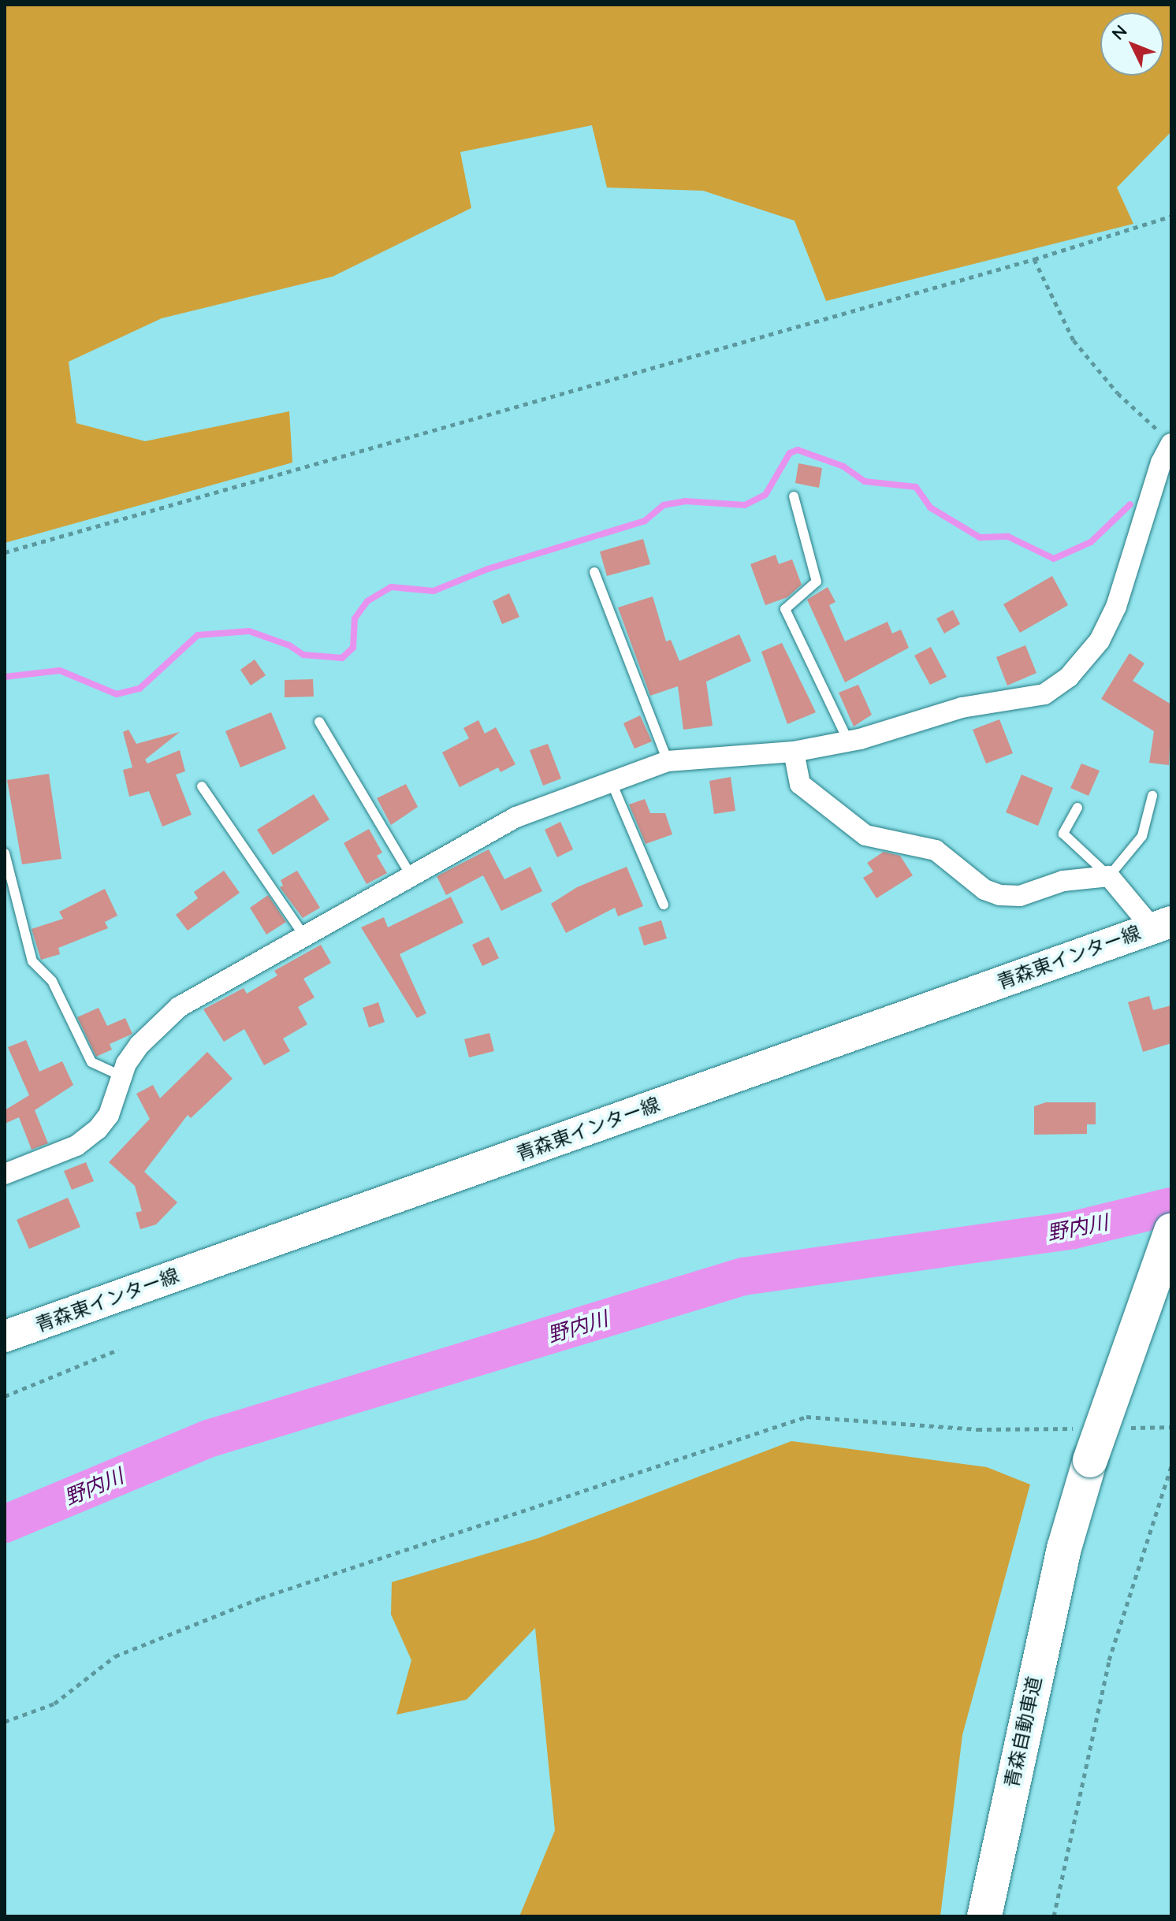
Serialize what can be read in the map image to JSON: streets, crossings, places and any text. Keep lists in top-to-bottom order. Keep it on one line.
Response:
{"streets":{"highway":["青森自動車道"],"main road":["青森東インター線"]},"water":["野内川"],"north":"top left"}
